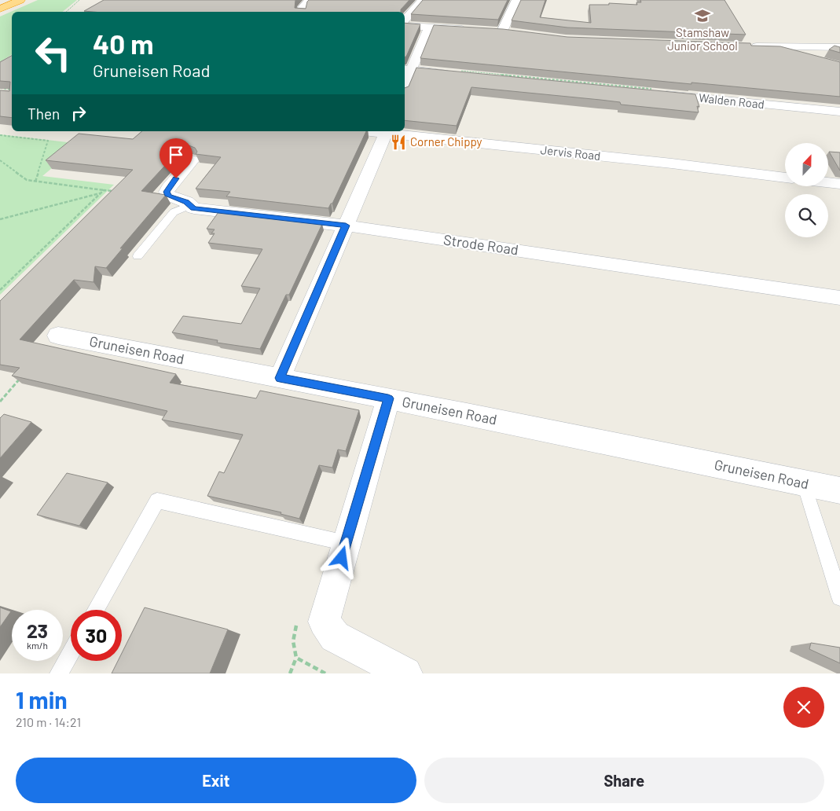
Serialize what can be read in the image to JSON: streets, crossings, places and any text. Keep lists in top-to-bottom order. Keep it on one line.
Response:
{"streets":{"street":["Walden Road","Jervis Road","Strode Road","Gruneisen Road"]},"places":{"school or university":["Stamshaw Junior School"],"restaurant":["Corner Chippy"]},"north":"top","page":{"turn":["40 m","Gruneisen Road"],"then":"Then","speed":"23 km/h","limit":"30","heading":["1 min","210 m · 14:21"],"buttons":["Exit","Share"]}}
